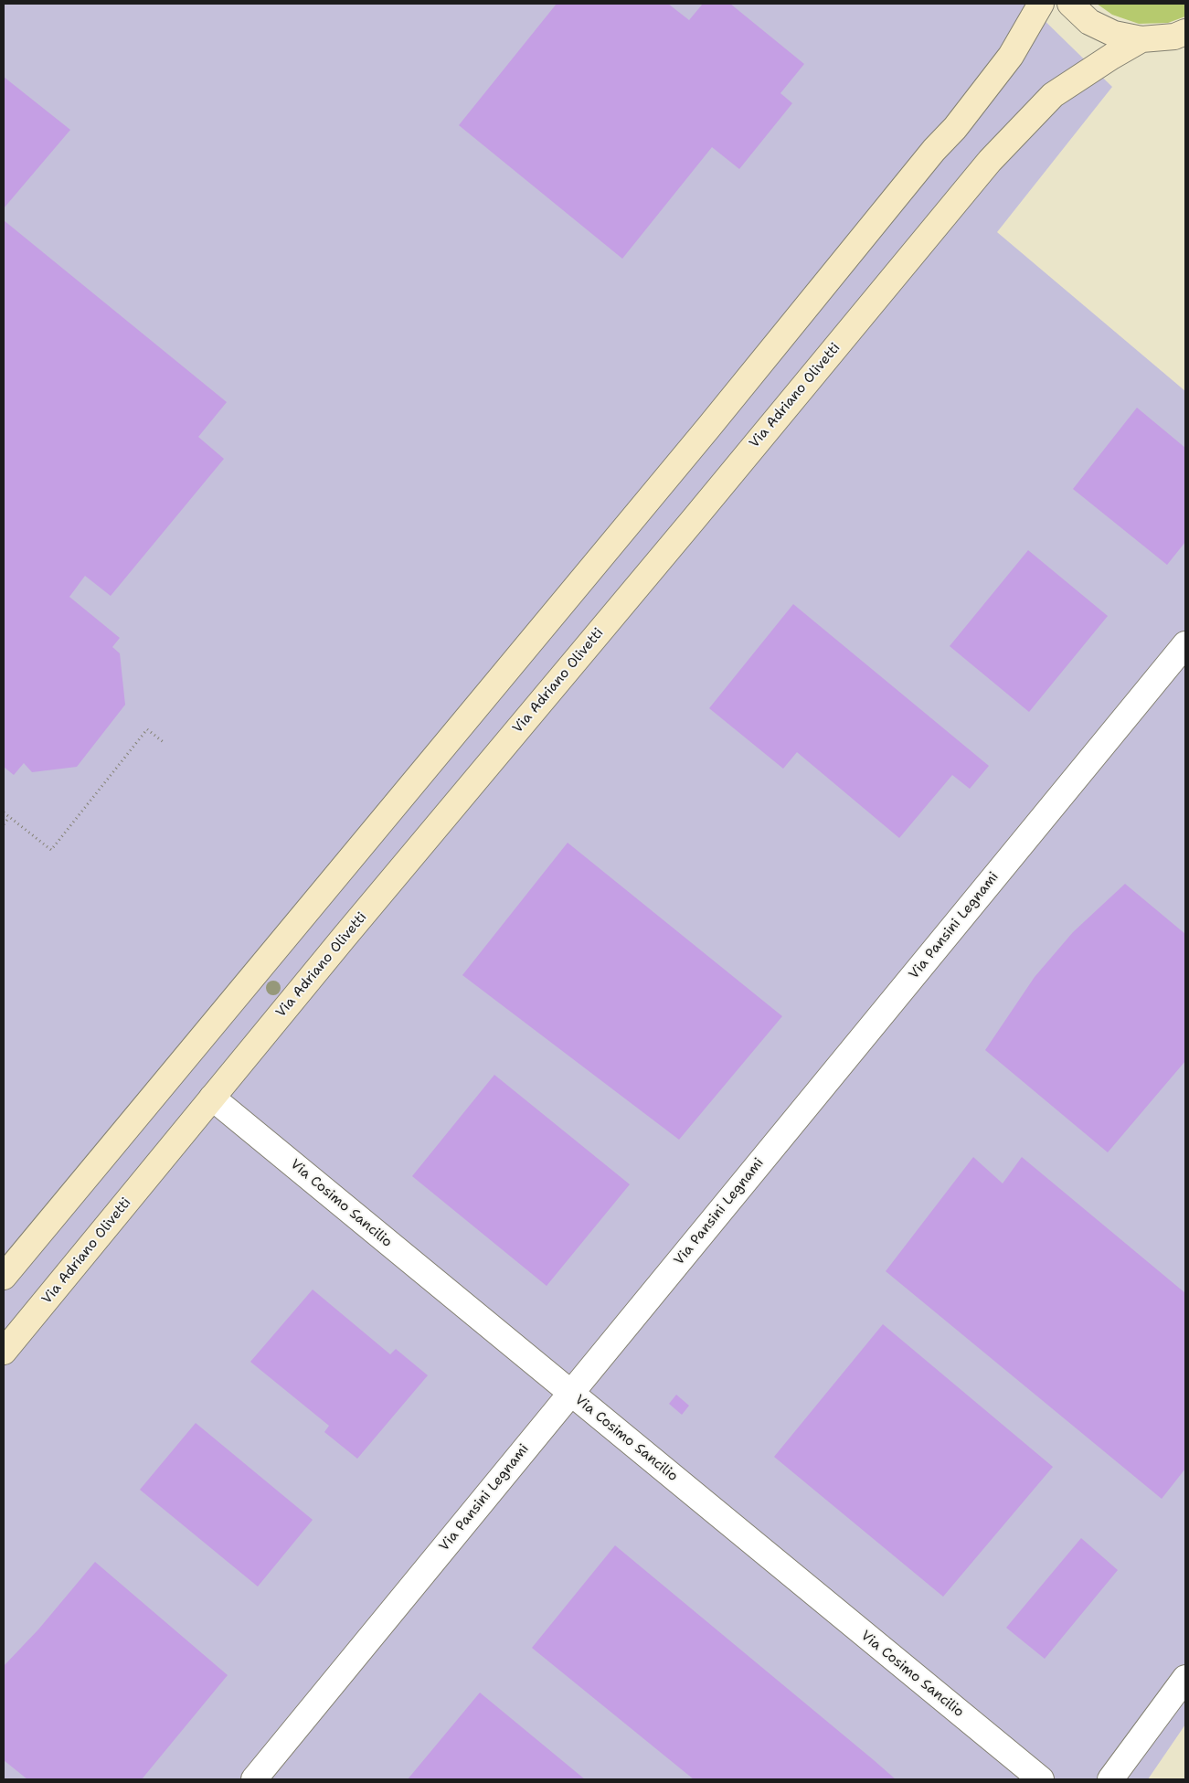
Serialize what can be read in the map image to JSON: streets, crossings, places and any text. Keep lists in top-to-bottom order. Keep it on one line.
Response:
{"streets":{"street":["Via Adriano Olivetti","Via Pansini Legnami","Via Cosimo Sancilio"]},"crossings":[["Via Adriano Olivetti","Via Cosimo Sancilio"],["Via Pansini Legnami","Via Cosimo Sancilio"]]}
